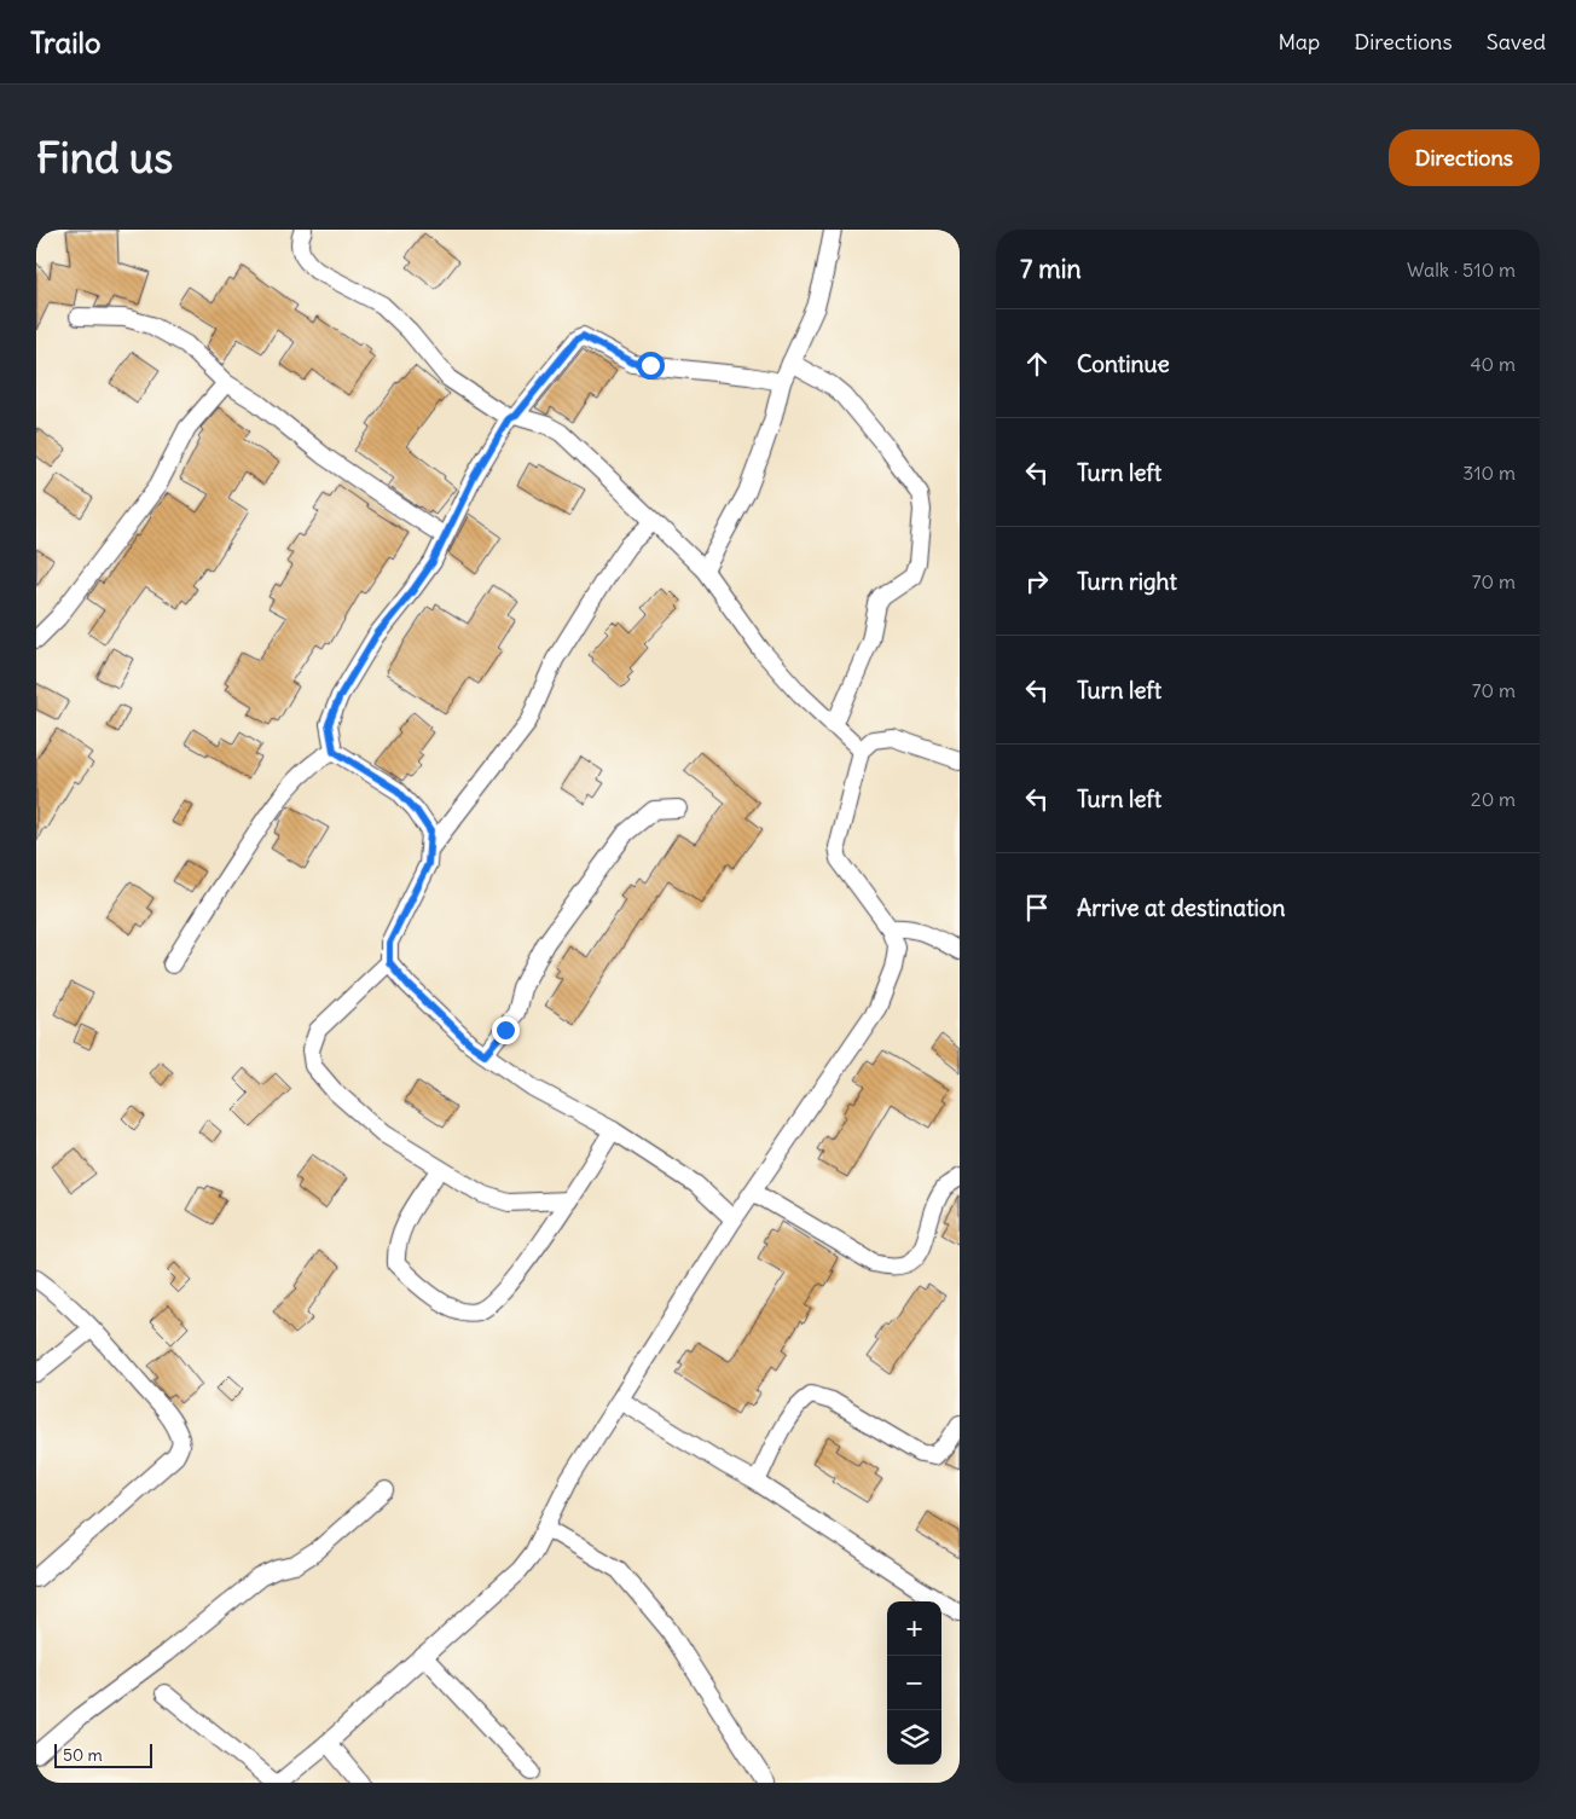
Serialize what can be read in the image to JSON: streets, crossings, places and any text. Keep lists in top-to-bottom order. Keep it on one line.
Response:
{"scale_bar":"50 m","page":{"header":"Trailo","nav":["Map","Directions","Saved"],"buttons":"Directions","title":"Find us","heading":["7 min","Walk · 510 m"],"list":[["Continue","40 m"],["Turn left","310 m"],["Turn right","70 m"],["Turn left","70 m"],["Turn left","20 m"],"Arrive at destination"],"map_buttons":["+","−"],"scale":"50 m"}}
